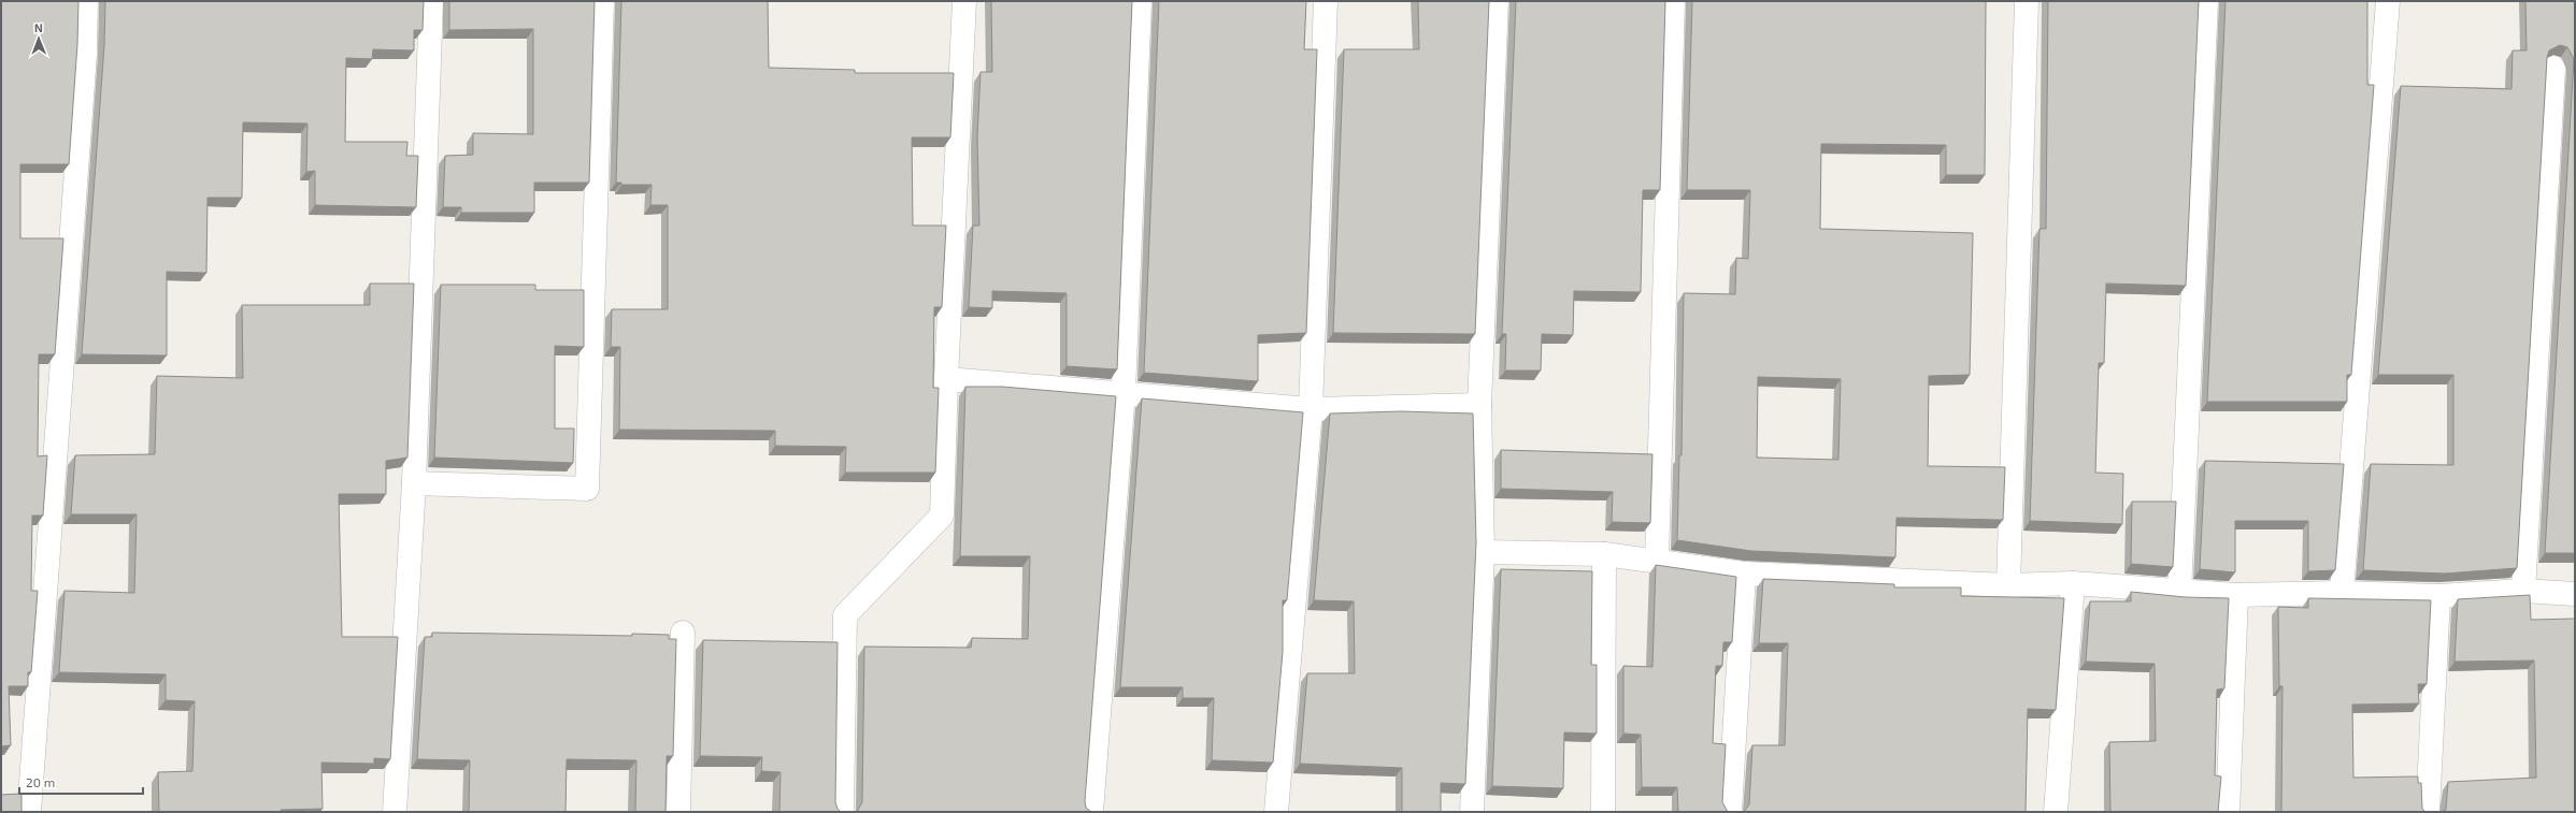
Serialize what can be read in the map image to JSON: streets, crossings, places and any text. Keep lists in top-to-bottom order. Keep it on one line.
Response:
{"scale_bar":"20 m","north":"top"}
